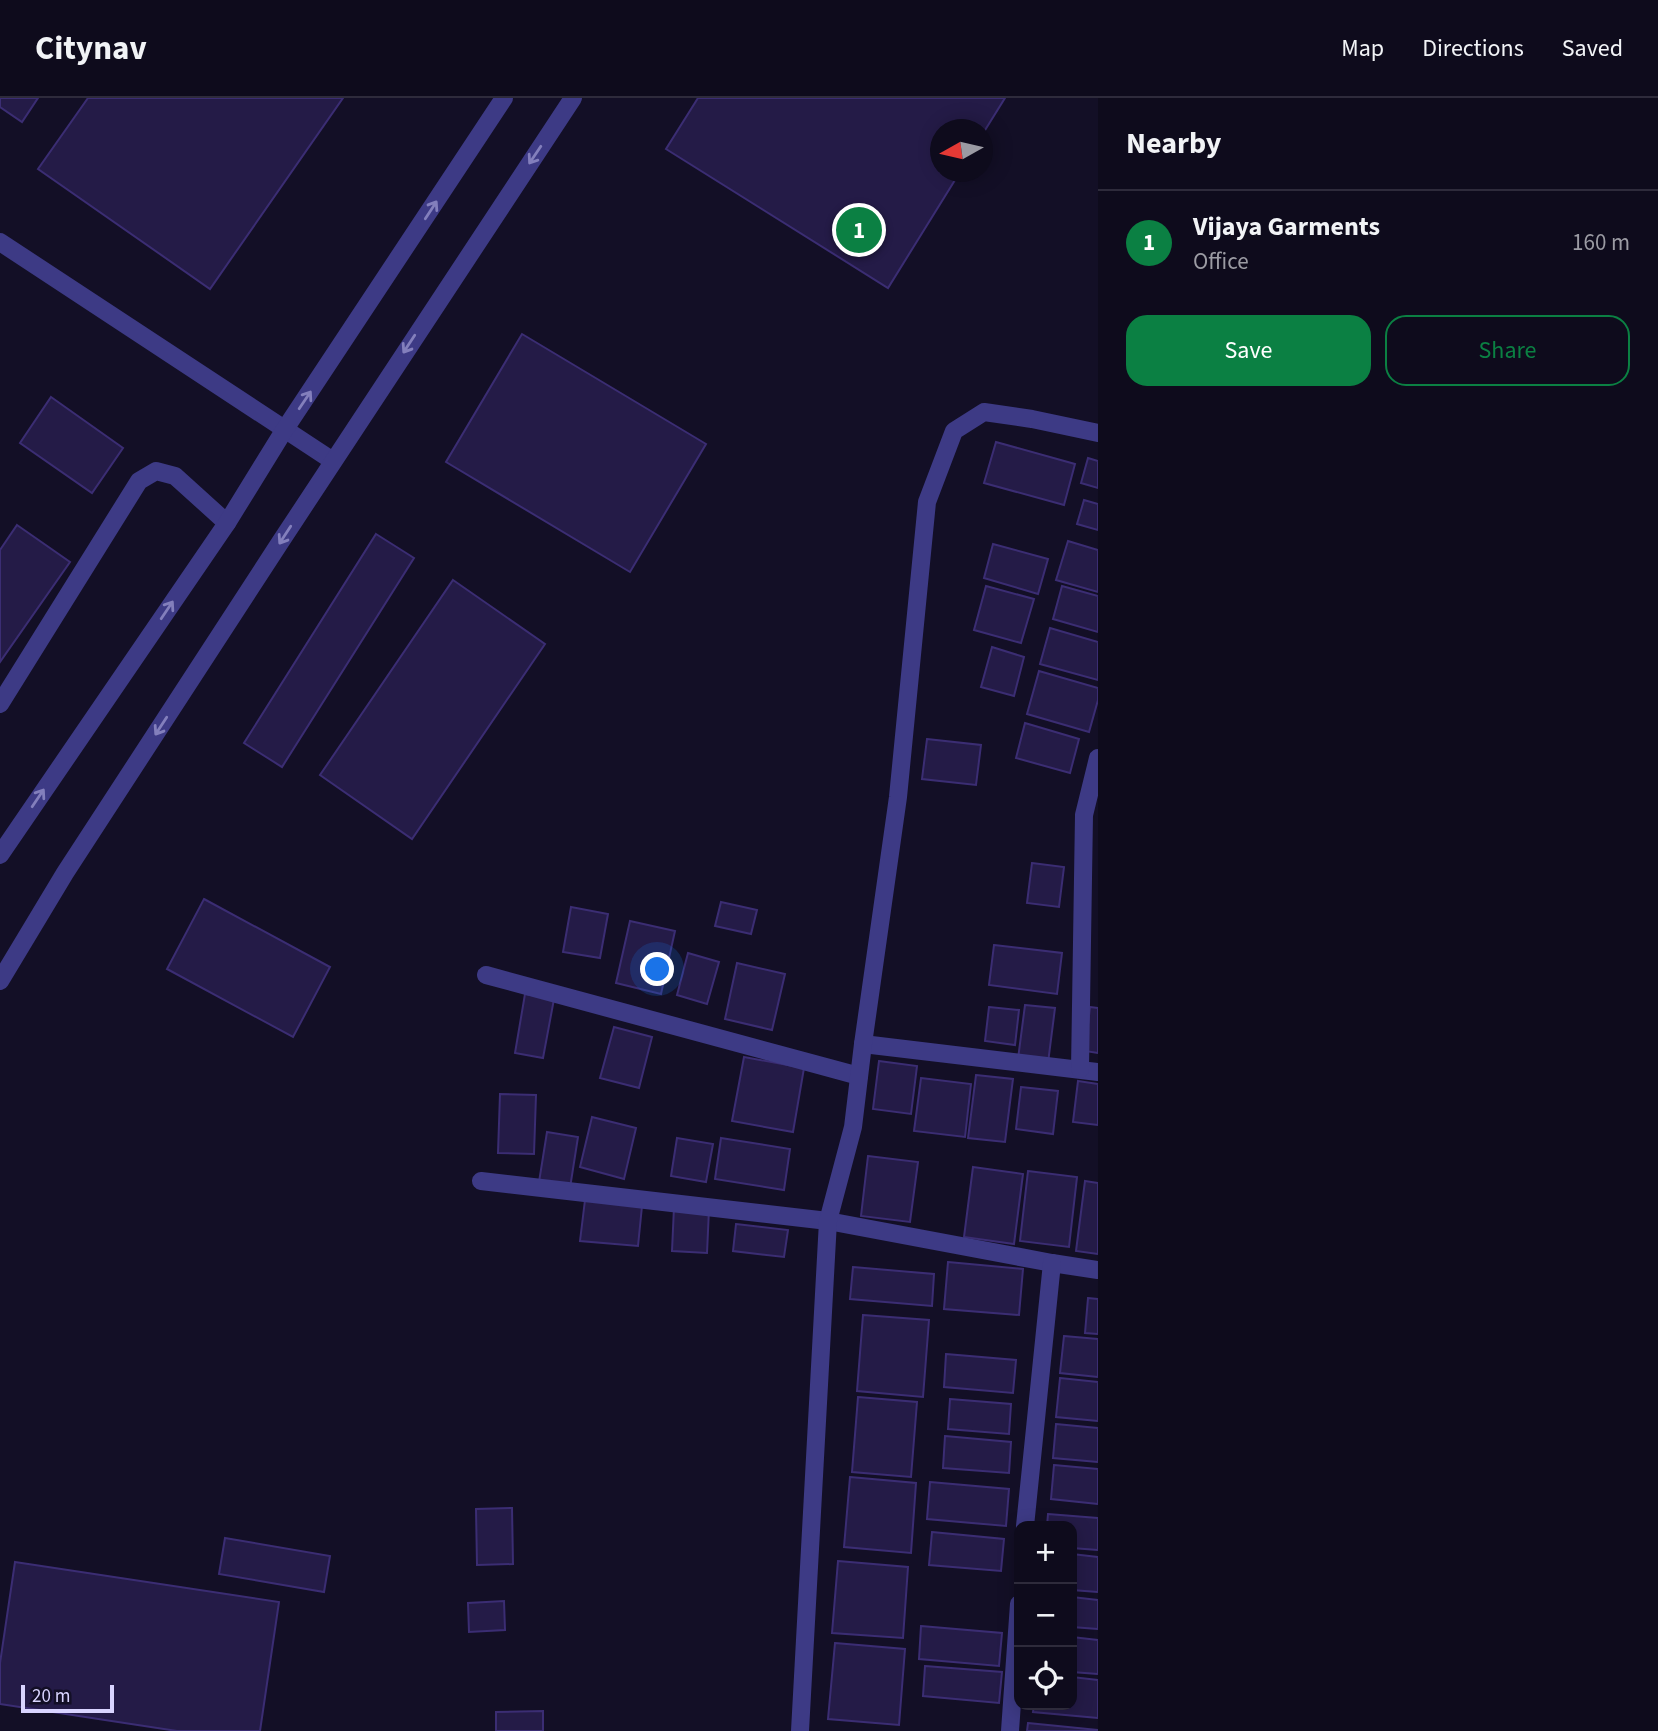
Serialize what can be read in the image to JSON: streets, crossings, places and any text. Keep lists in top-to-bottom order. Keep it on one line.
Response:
{"scale_bar":"20 m","north":"left","page":{"header":"Citynav","nav":["Map","Directions","Saved"],"heading":"Nearby","list":[{"mark":"1","name":"Vijaya Garments","note":"Office","value":"160 m"}],"pins":"1","buttons":["Save","Share"],"map_buttons":["+","−"],"scale":"20 m"}}
